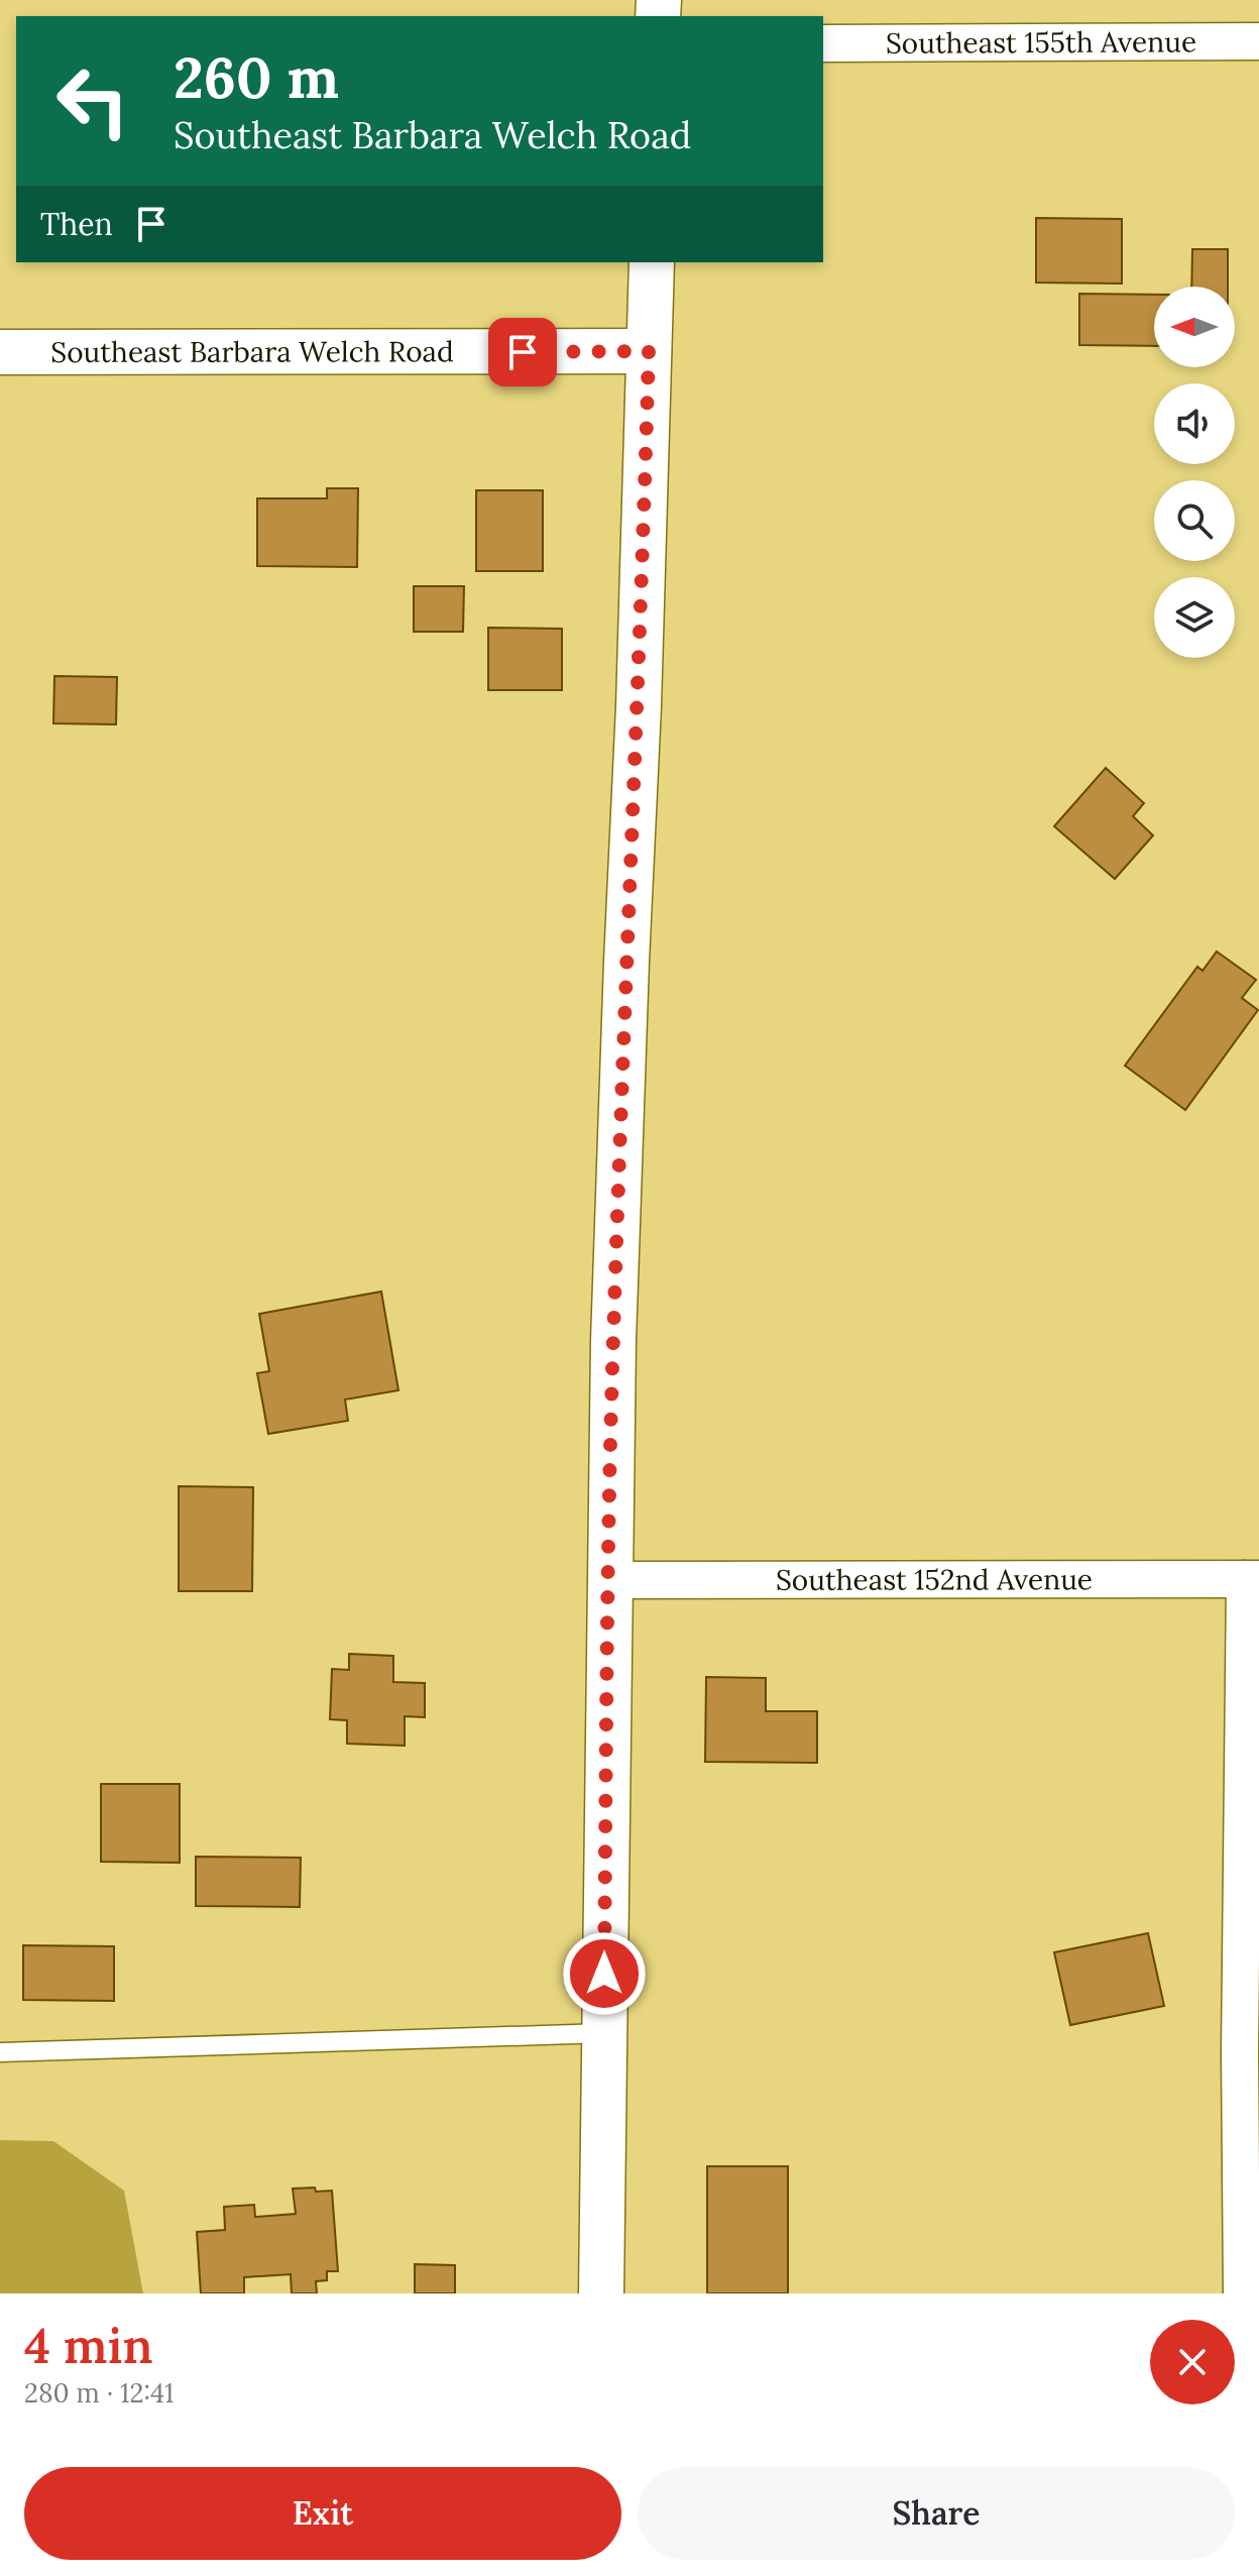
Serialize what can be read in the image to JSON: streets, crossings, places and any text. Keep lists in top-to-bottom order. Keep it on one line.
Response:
{"streets":{"street":["Southeast 155th Avenue","Southeast Barbara Welch Road","Southeast 152nd Avenue"]},"north":"left","page":{"turn":["260 m","Southeast Barbara Welch Road"],"then":"Then","heading":["4 min","280 m · 12:41"],"buttons":["Exit","Share"]}}
